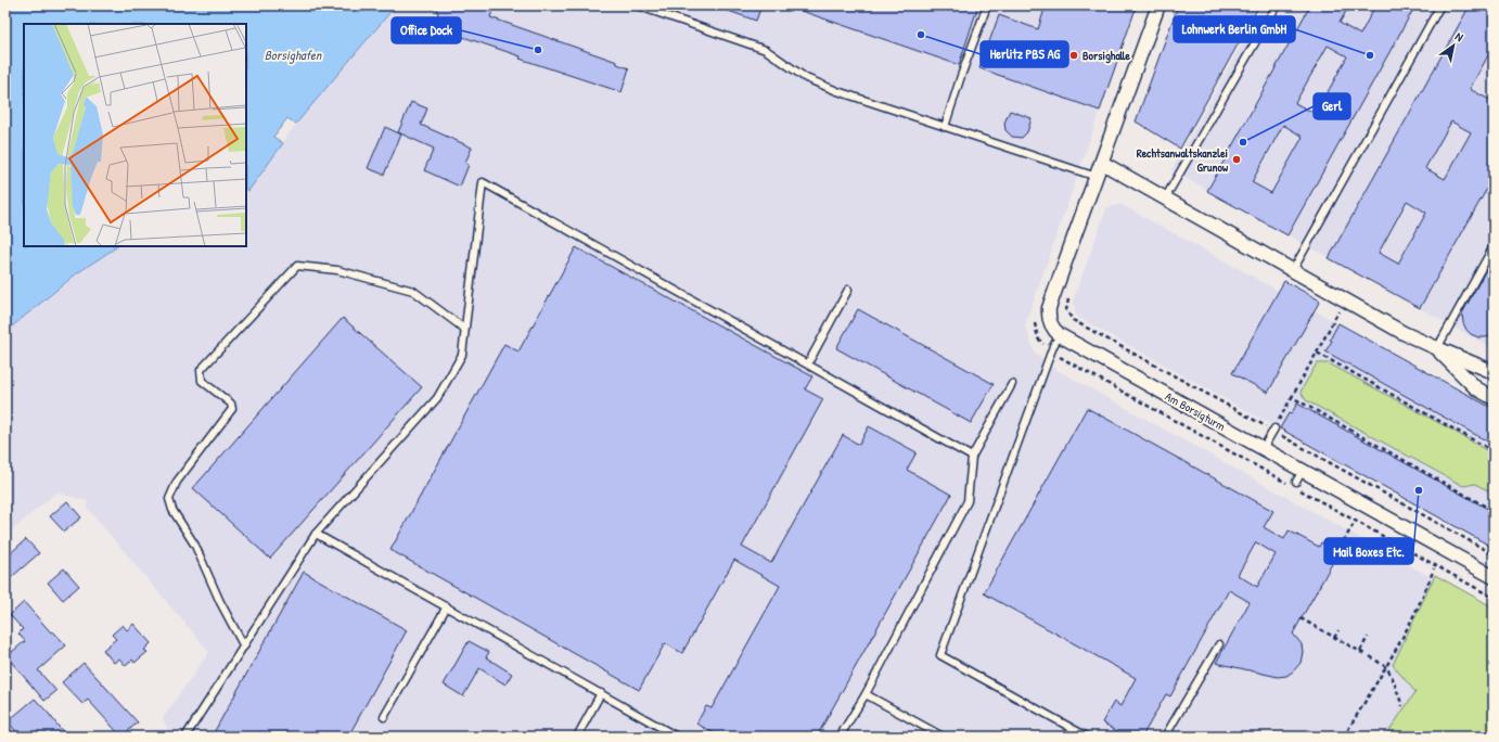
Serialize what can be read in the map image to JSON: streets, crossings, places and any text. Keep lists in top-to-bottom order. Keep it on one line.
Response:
{"streets":{"street":["Am Borsigturm"]},"water":["Borsighafen"],"places":["Herlitz PBS AG","Office Dock","Borsighalle","Lohnwerk Berlin GmbH","Gerl","Rechtsanwaltskanzlei Grunow","Mail Boxes Etc."],"north":"top right"}
